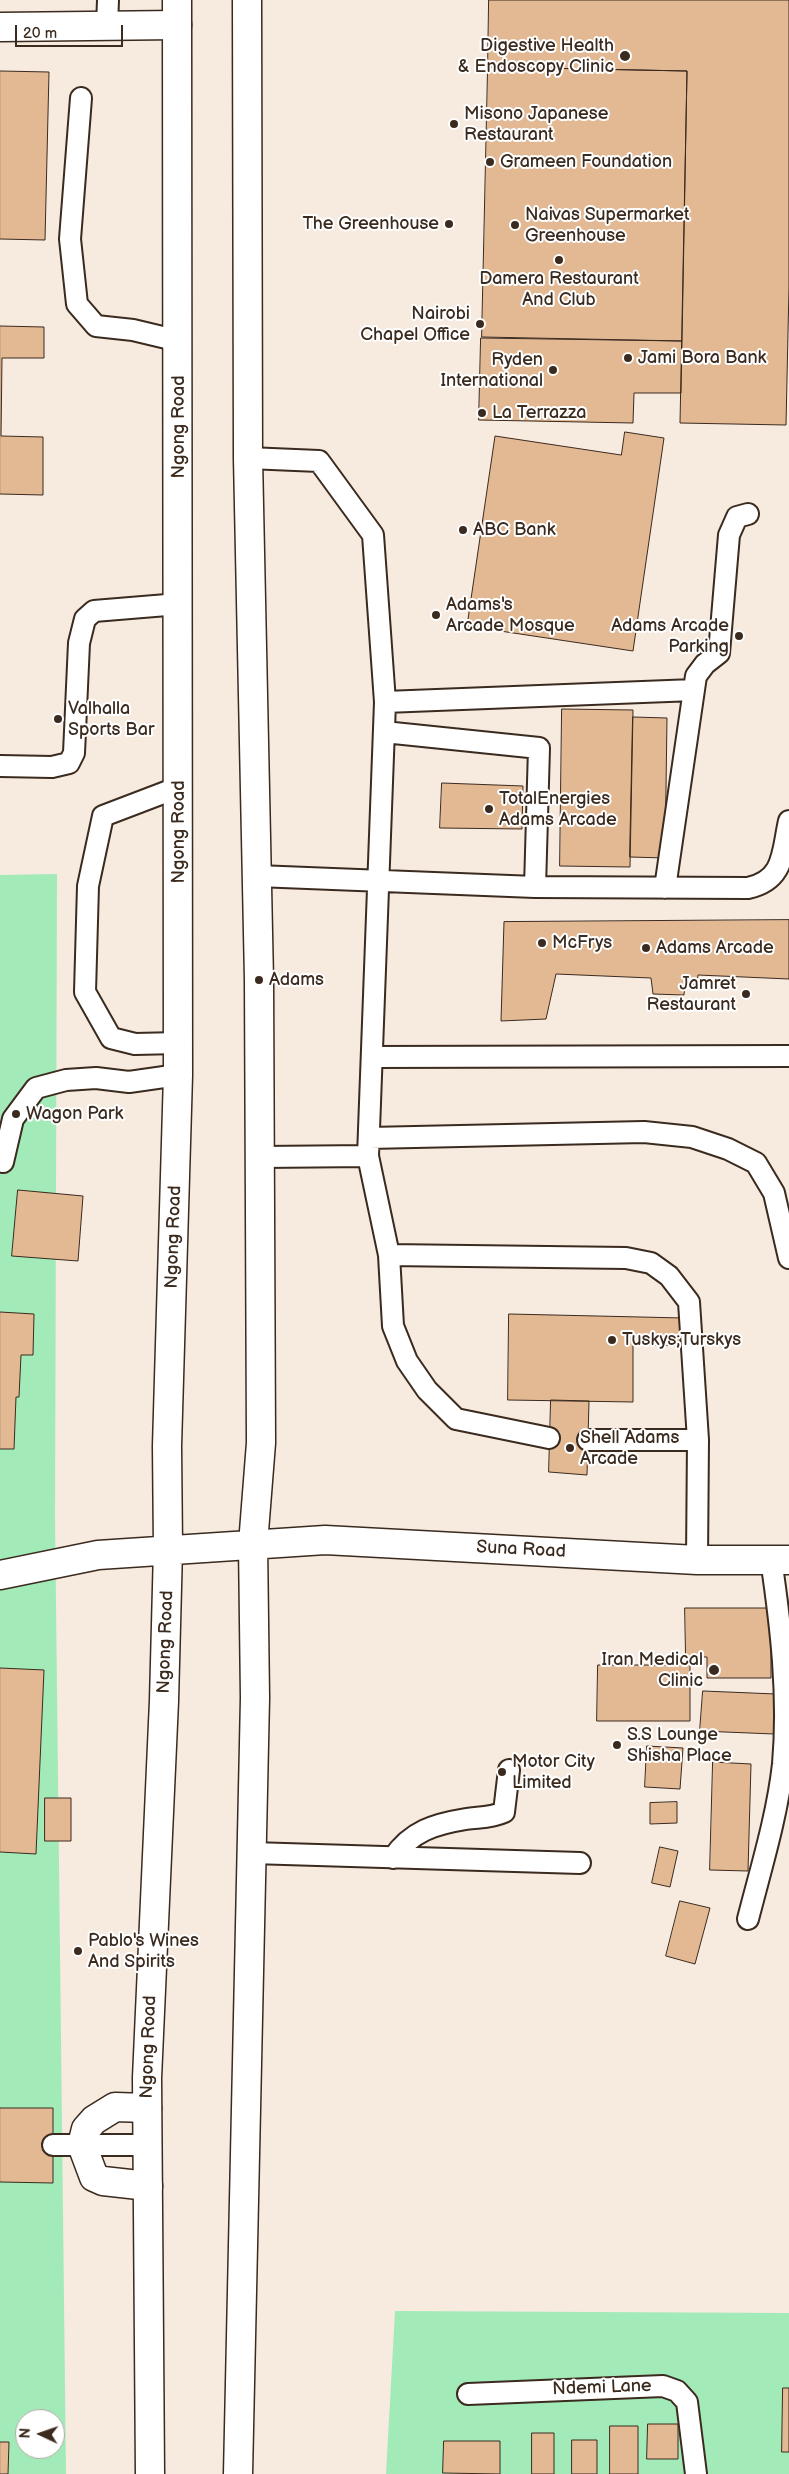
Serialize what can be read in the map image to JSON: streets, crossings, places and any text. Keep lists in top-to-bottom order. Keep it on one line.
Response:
{"streets":{"main road":["Ngong Road","Suna Road"],"lane":["Ndemi Lane"]},"crossings":[["Ngong Road","Suna Road"]],"places":["Digestive Health & Endoscopy Clinic","Misono Japanese Restaurant","Grameen Foundation","The Greenhouse","Naivas Supermarket Greenhouse","Damera Restaurant And Club","Nairobi Chapel Office","Jami Bora Bank","Ryden International","La Terrazza","ABC Bank","Adams's Arcade Mosque","Adams Arcade Parking","Valhalla Sports Bar","TotalEnergies Adams Arcade","McFrys","Adams Arcade","Adams","Jamret Restaurant","Wagon Park","Tuskys;Turskys","Shell Adams Arcade","Iran Medical Clinic","S.S Lounge Shisha Place","Motor City Limited","Pablo's Wines And Spirits"],"scale_bar":"20 m","north":"left"}
